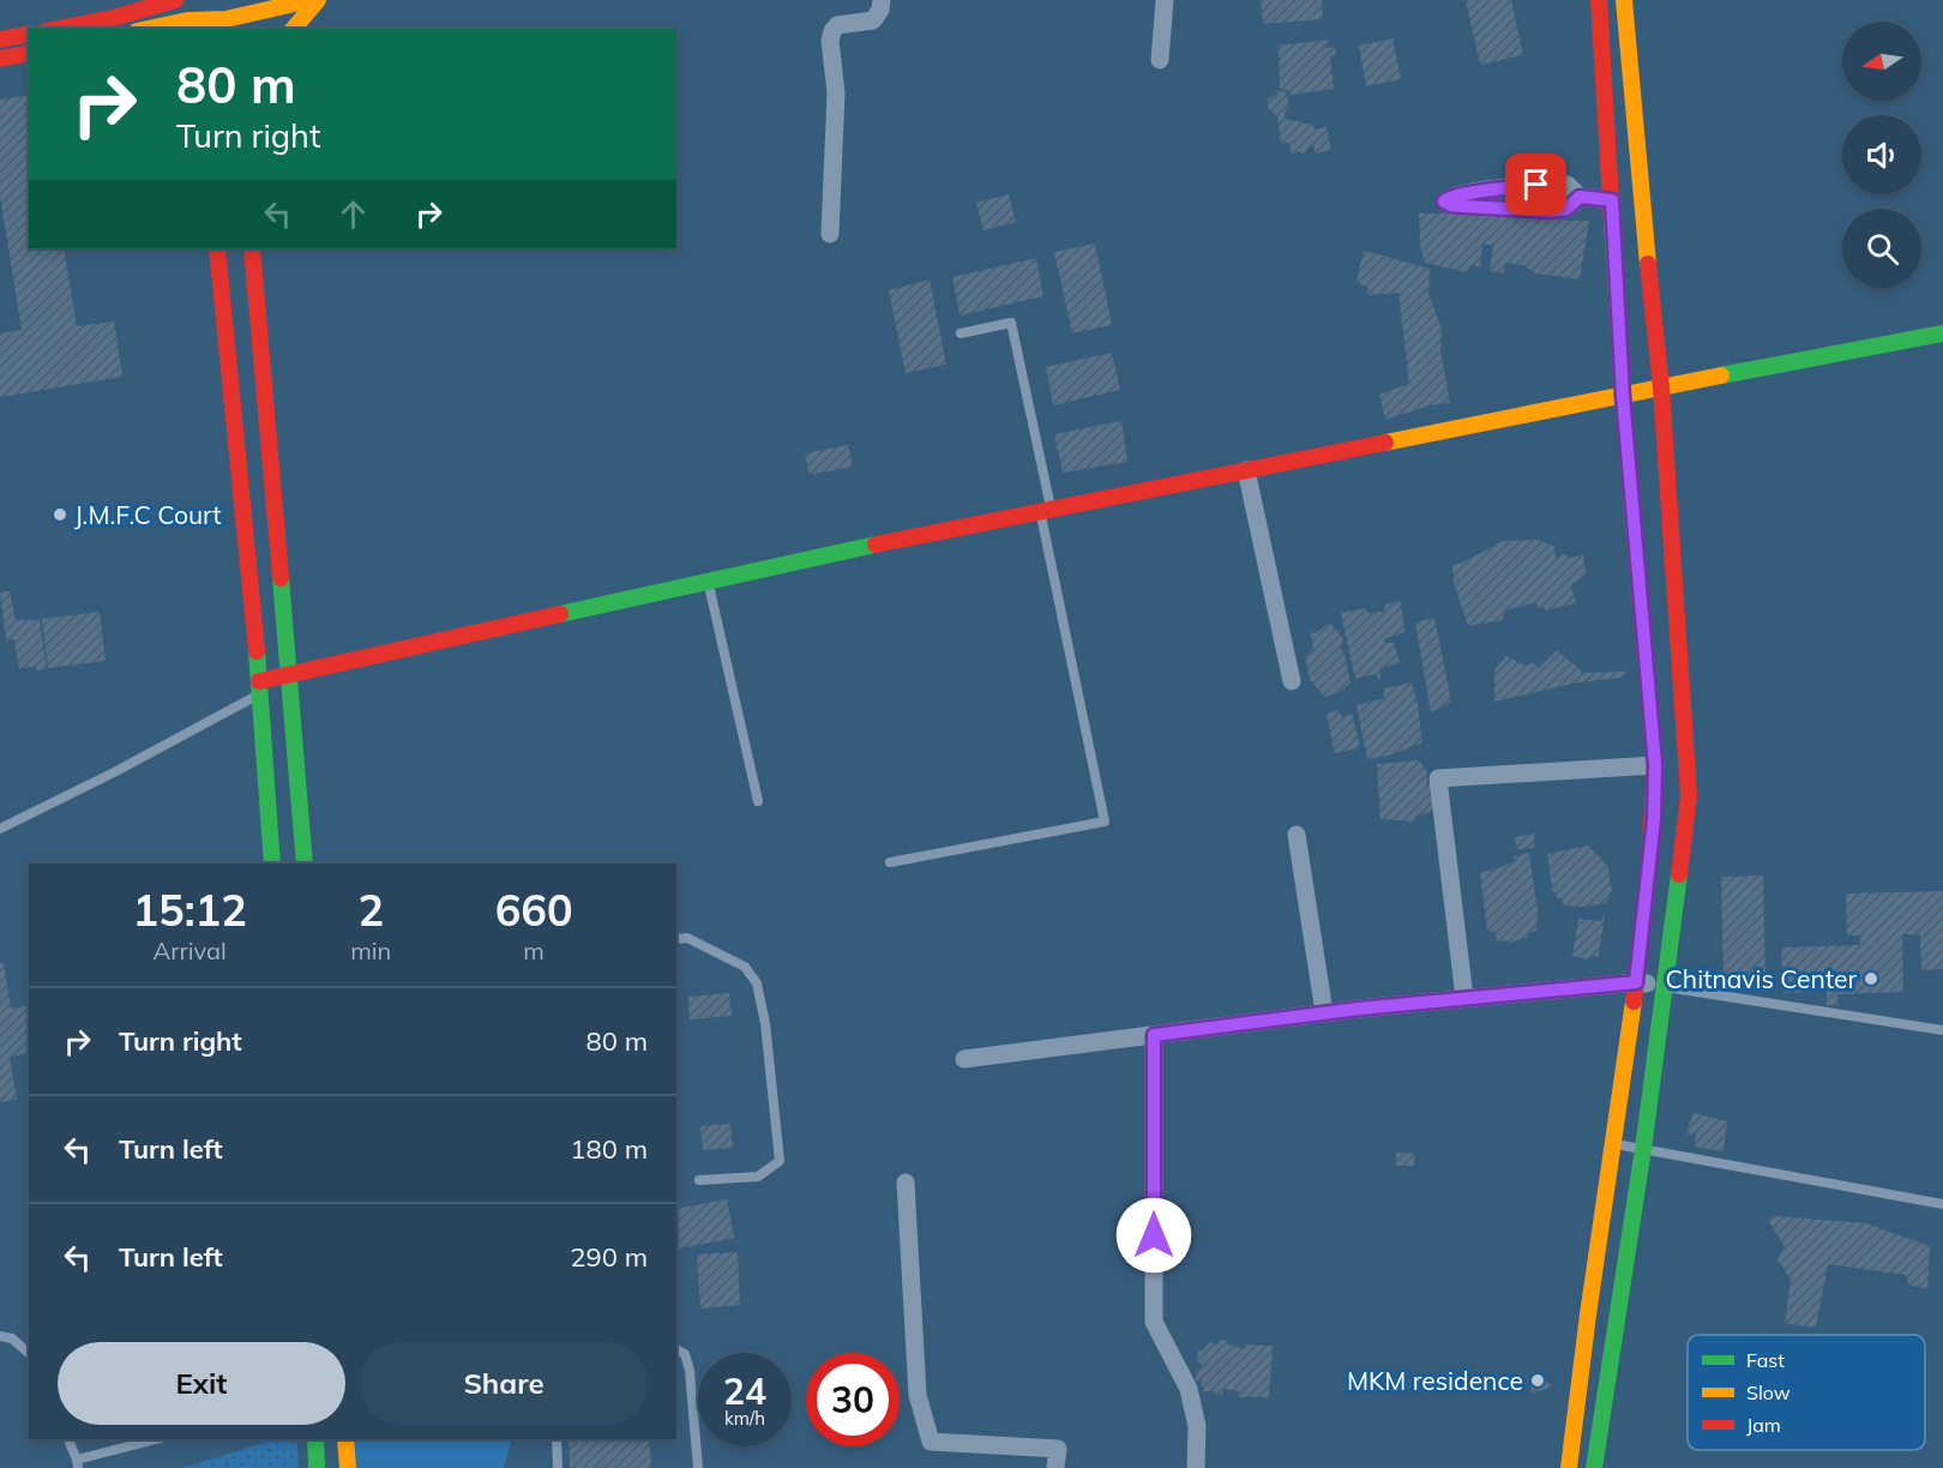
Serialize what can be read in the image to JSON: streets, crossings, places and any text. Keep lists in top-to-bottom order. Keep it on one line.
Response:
{"places":["J.M.F.C Court","Chitnavis Center","MKM residence"],"legend":["Fast","Slow","Jam"],"north":"left","page":{"turn":["80 m","Turn right"],"eta":["15:12","Arrival","2","min","660","m"],"list":[{"name":"Turn right","value":"80 m"},{"name":"Turn left","value":"180 m"},{"name":"Turn left","value":"290 m"}],"buttons":["Exit","Share"],"speed":"24 km/h","limit":"30"}}
